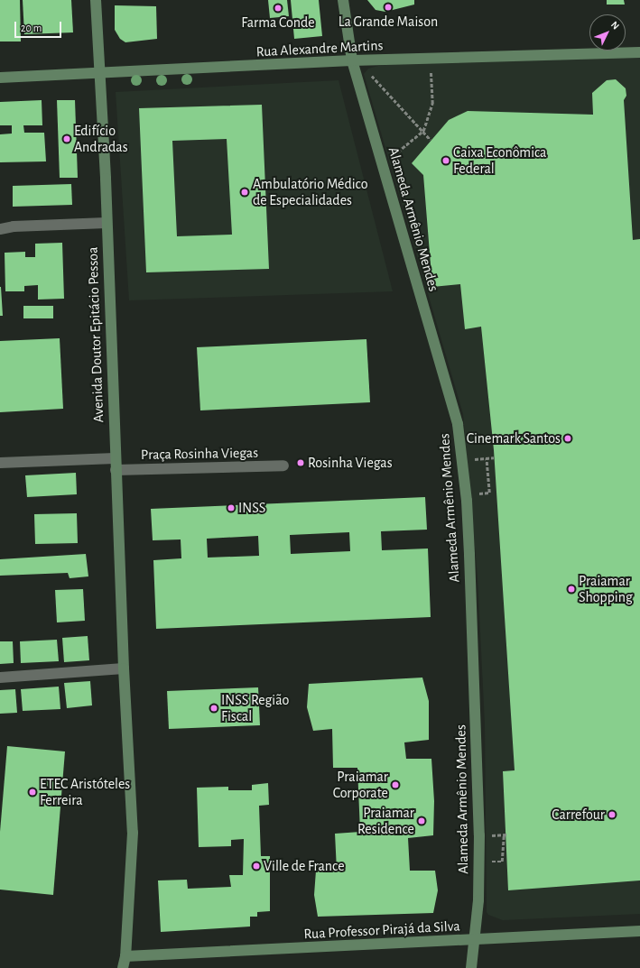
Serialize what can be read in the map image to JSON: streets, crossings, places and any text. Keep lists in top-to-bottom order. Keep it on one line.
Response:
{"streets":{"main road":["Rua Alexandre Martins","Alameda Armênio Mendes","Avenida Doutor Epitácio Pessoa","Rua Professor Pirajá da Silva"],"street":["Praça Rosinha Viegas"]},"crossings":[["Rua Alexandre Martins","Alameda Armênio Mendes"],["Rua Alexandre Martins","Avenida Doutor Epitácio Pessoa"],["Alameda Armênio Mendes","Rua Professor Pirajá da Silva"],["Avenida Doutor Epitácio Pessoa","Praça Rosinha Viegas"],["Avenida Doutor Epitácio Pessoa","Rua Professor Pirajá da Silva"]],"places":["La Grande Maison","Farma Conde","Edifício Andradas","Caixa Econômica Federal","Ambulatório Médico de Especialidades","Cinemark Santos","Rosinha Viegas","INSS","Praiamar Shopping","INSS Região Fiscal","Praiamar Corporate","ETEC Aristóteles Ferreira","Carrefour","Praiamar Residence","Ville de France"],"scale_bar":"20 m","north":"top right"}
